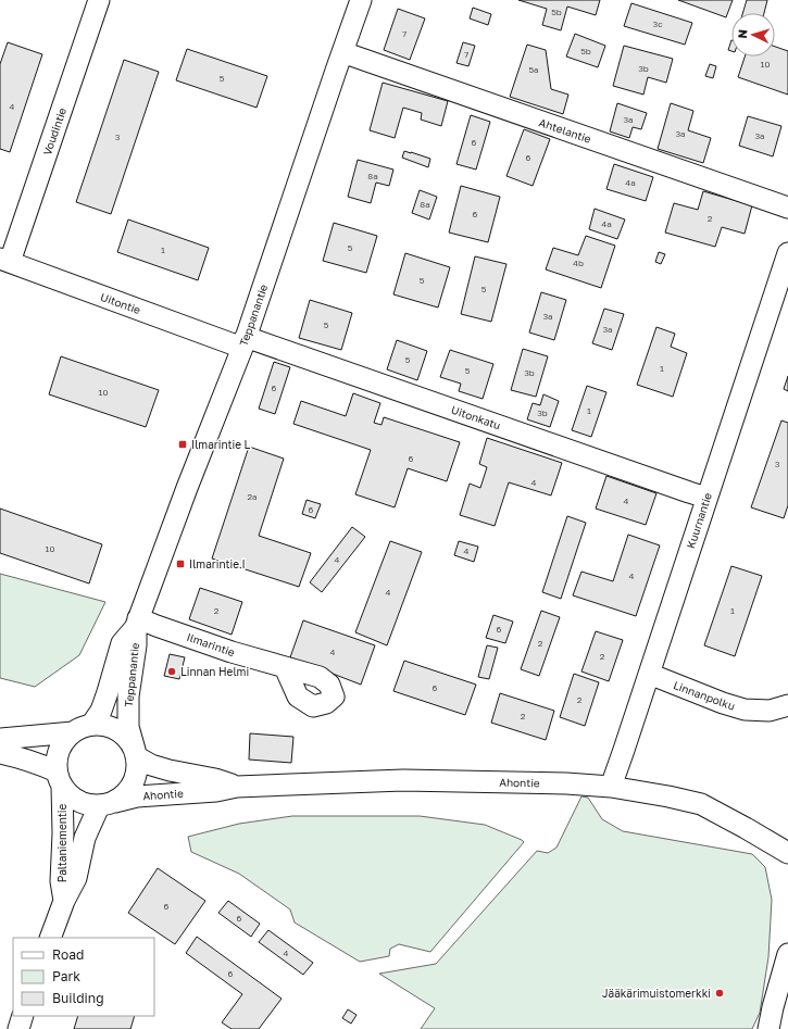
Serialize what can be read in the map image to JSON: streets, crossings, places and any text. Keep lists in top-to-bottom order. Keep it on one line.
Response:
{"streets":{"street":["Ahtelantie","Voudintie","Uitontie","Teppanantie","Uitonkatu","Kuurnantie","Ilmarintie","Linnanpolku","Ahontie","Paltaniementie"]},"crossings":[["Ahtelantie","Teppanantie"],["Voudintie","Uitontie"],["Uitontie","Teppanantie"],["Uitontie","Uitonkatu"],["Teppanantie","Uitonkatu"],["Teppanantie","Ilmarintie"],["Teppanantie","Ahontie"],["Teppanantie","Paltaniementie"],["Uitonkatu","Kuurnantie"],["Kuurnantie","Linnanpolku"],["Kuurnantie","Ahontie"],["Ahontie","Paltaniementie"]],"places":{"transit":["Ilmarintie L","Ilmarintie I"],"other":["Linnan Helmi","Jääkärimuistomerkki"]},"house_numbers":["5b","3c","7","5b","7","10","3b","5a","5","4","3a","3a","3a","3","6","6","8a","4a","8a","6","2","4a","5","1","4b","5","5","3a","5","3a","5","1","5","3b","6","10","1","3b","6","3","4","2a","4","6","10","4","4","4","4","2","1","6","2","4","2","6","2","2","6","6","4","6"],"legend":["Road","Park","Building"],"north":"left"}
